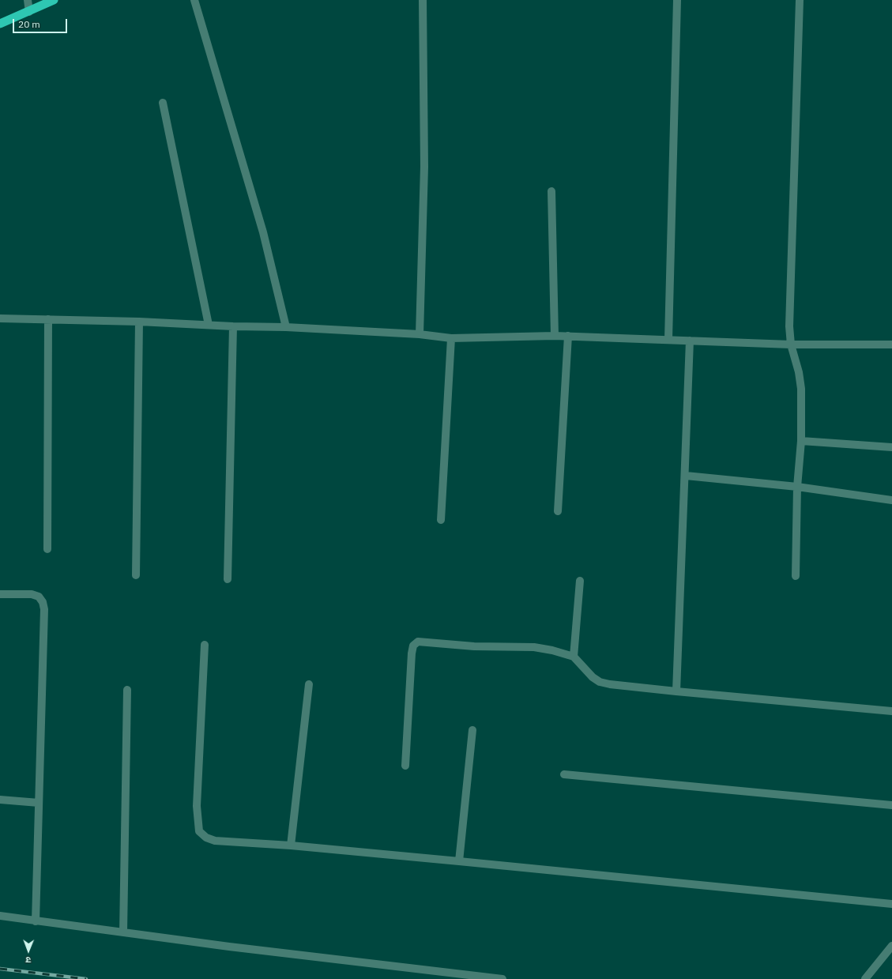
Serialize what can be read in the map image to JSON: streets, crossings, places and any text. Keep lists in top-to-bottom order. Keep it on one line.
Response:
{"scale_bar":"20 m","north":"bottom"}
